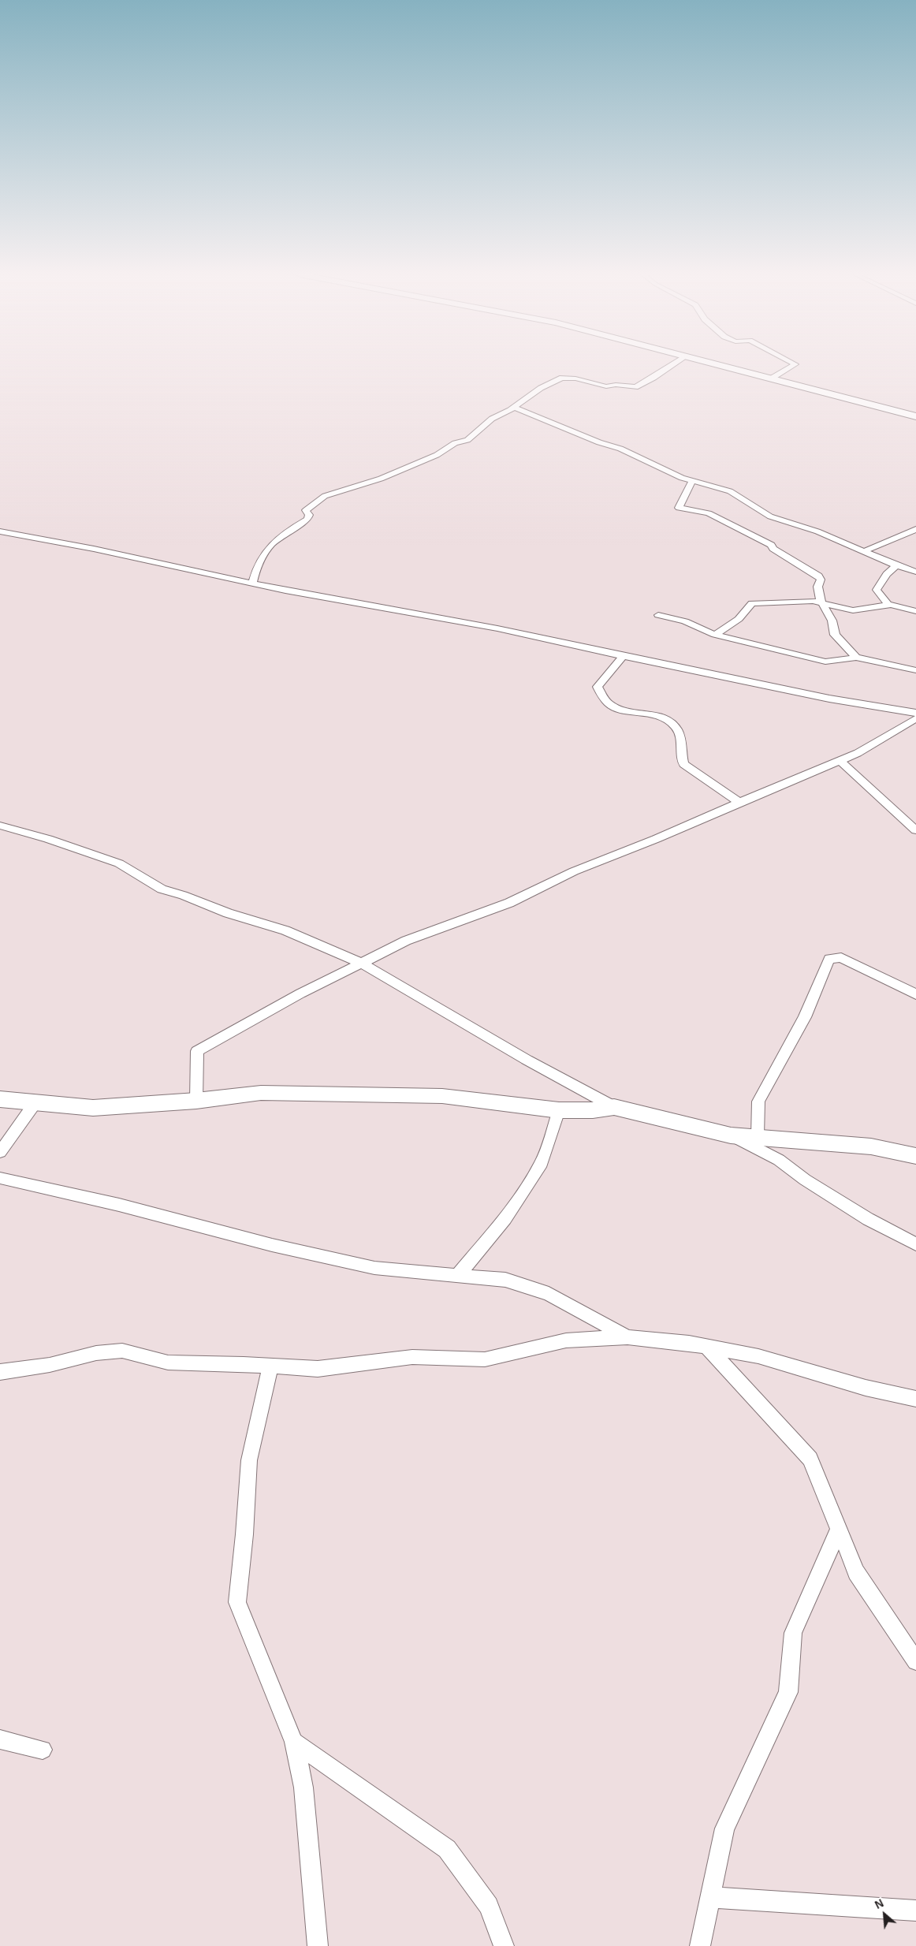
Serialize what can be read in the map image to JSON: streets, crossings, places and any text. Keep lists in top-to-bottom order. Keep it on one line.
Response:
{"north":"top left"}
